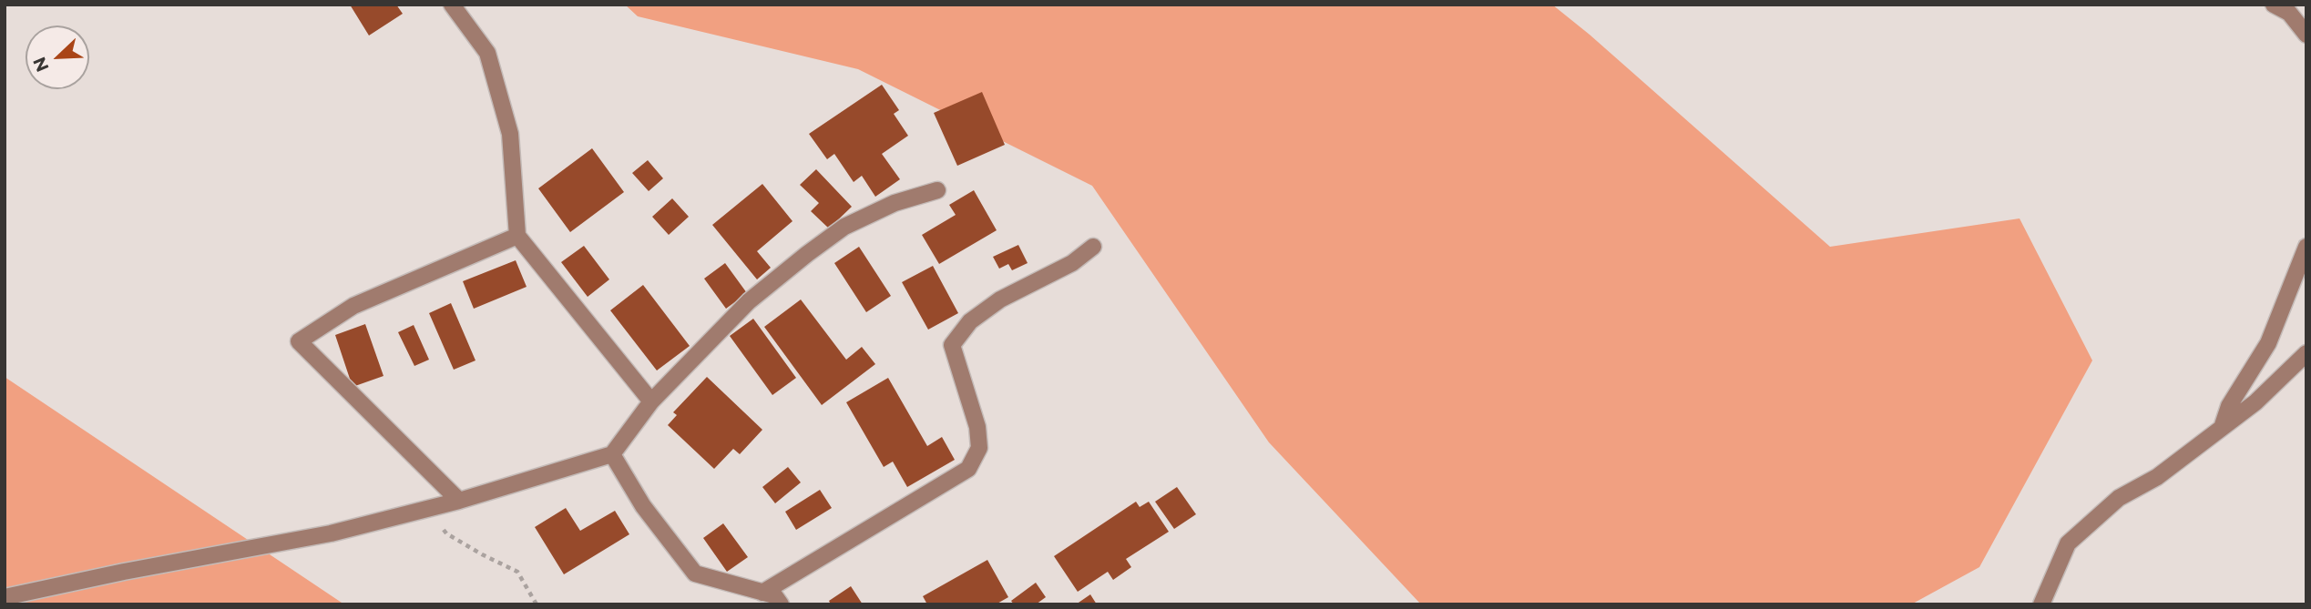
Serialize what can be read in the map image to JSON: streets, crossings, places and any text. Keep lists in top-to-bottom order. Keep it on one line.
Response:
{"north":"bottom left"}
